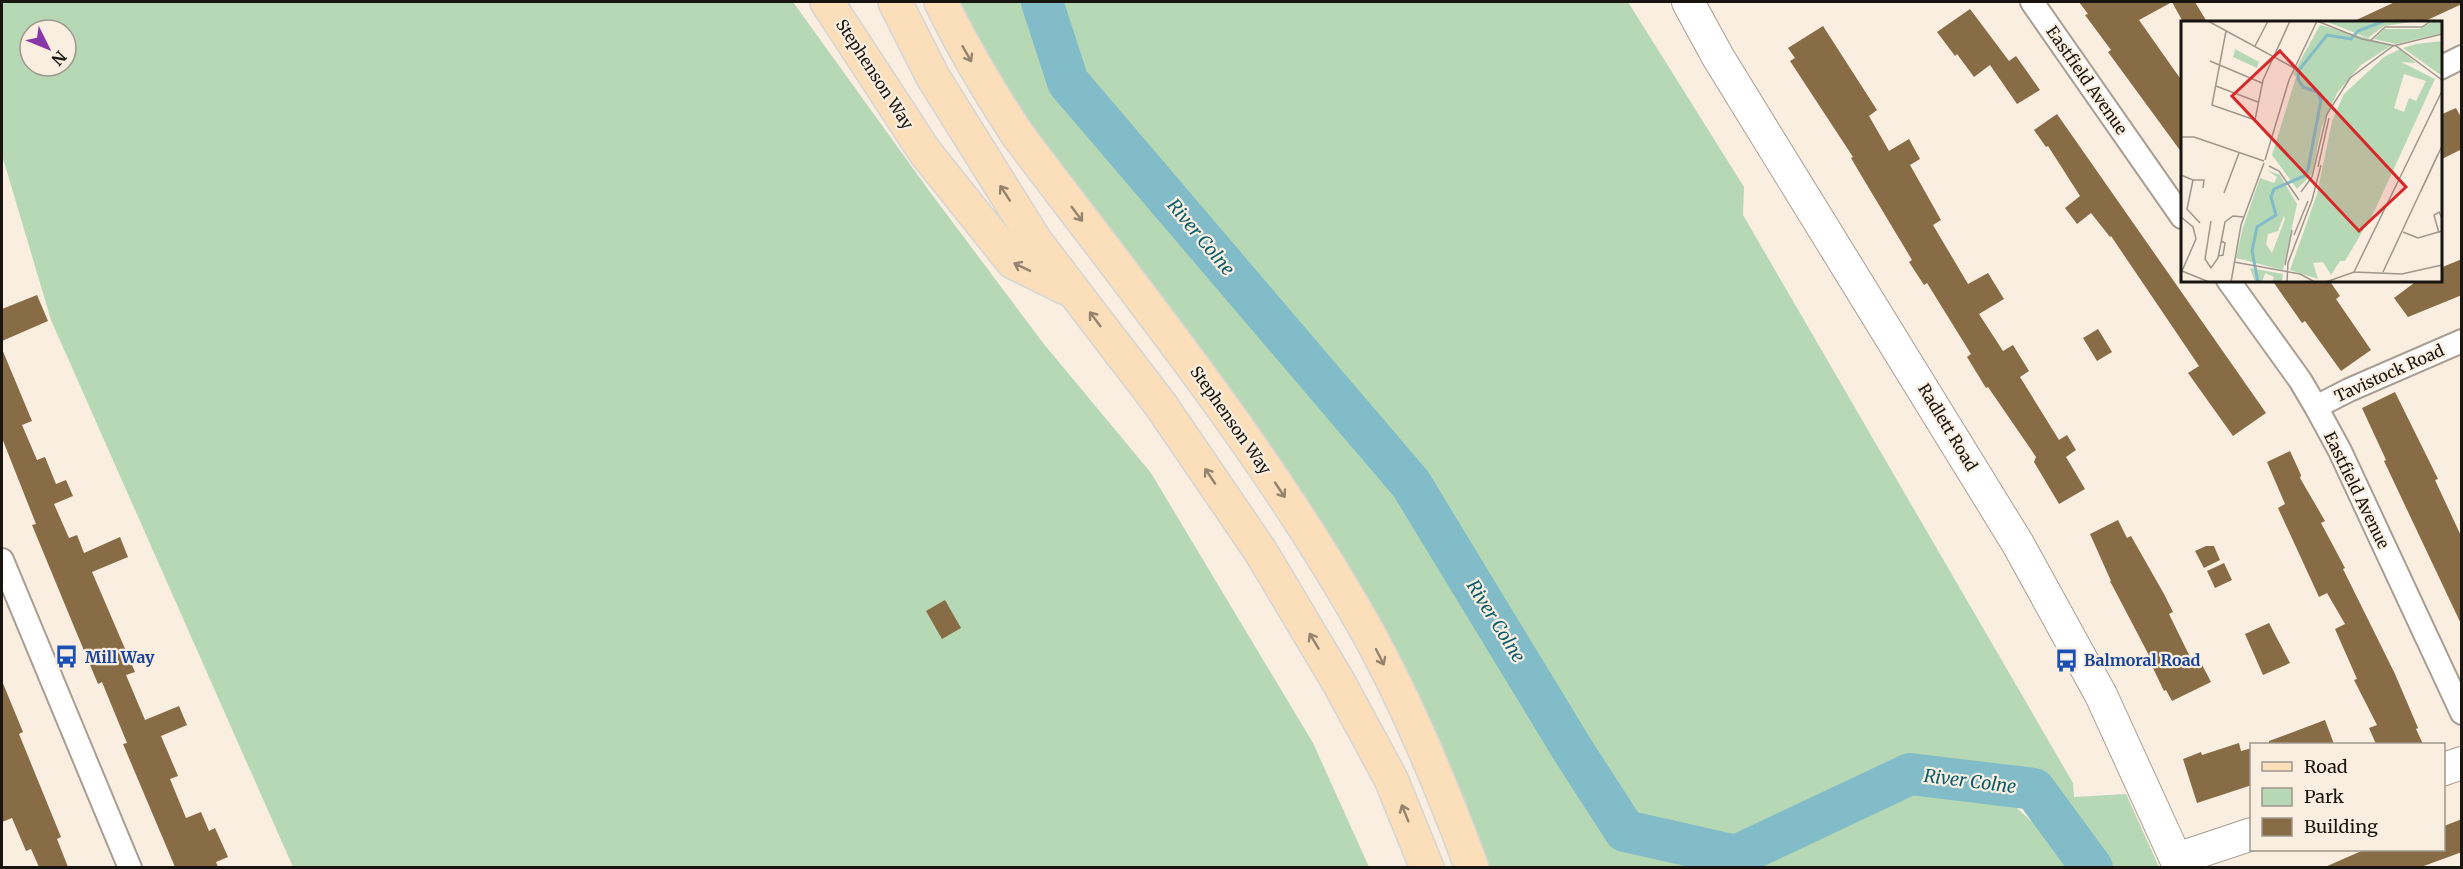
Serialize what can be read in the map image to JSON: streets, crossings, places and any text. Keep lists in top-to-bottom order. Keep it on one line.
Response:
{"streets":{"main road":["Stephenson Way"],"street":["Eastfield Avenue","Tavistock Road","Radlett Road"]},"crossings":[["Eastfield Avenue","Tavistock Road"]],"water":["River Colne"],"places":{"bus stop":["Mill Way","Balmoral Road"]},"legend":["Road","Park","Building"],"north":"bottom right"}
